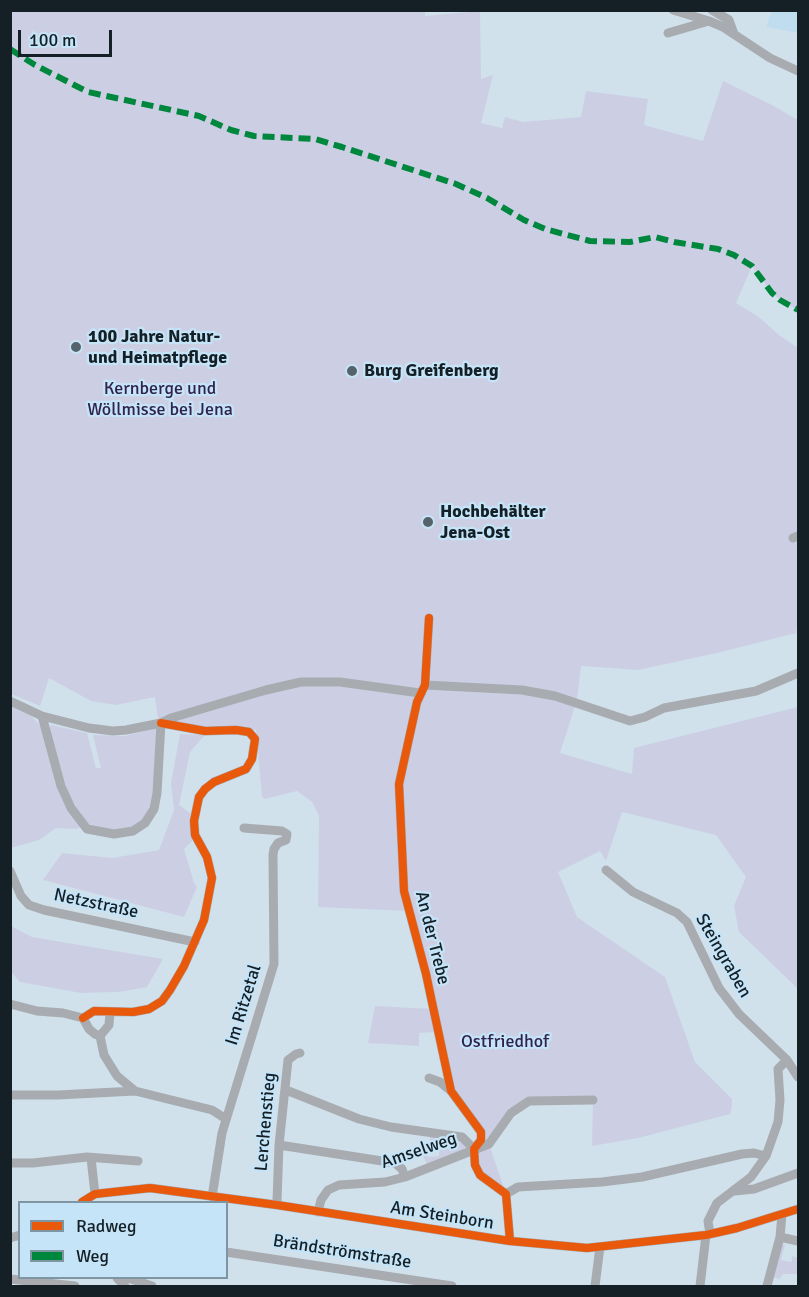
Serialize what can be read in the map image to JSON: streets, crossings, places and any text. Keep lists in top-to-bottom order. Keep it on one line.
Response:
{"streets":{"street":["Netzstraße","An der Trebe","Steingraben","Im Ritzetal","Lerchenstieg","Amselweg","Am Steinborn","Brändströmstraße"]},"crossings":[["An der Trebe","Amselweg"],["Im Ritzetal","Am Steinborn"],["Amselweg","Am Steinborn"]],"parks":["Kernberge und Wöllmisse bei Jena","Ostfriedhof"],"places":["100 Jahre Natur- und Heimatpflege","Burg Greifenberg","Hochbehälter Jena-Ost"],"legend":["Radweg","Weg"],"scale_bar":"100 m"}
